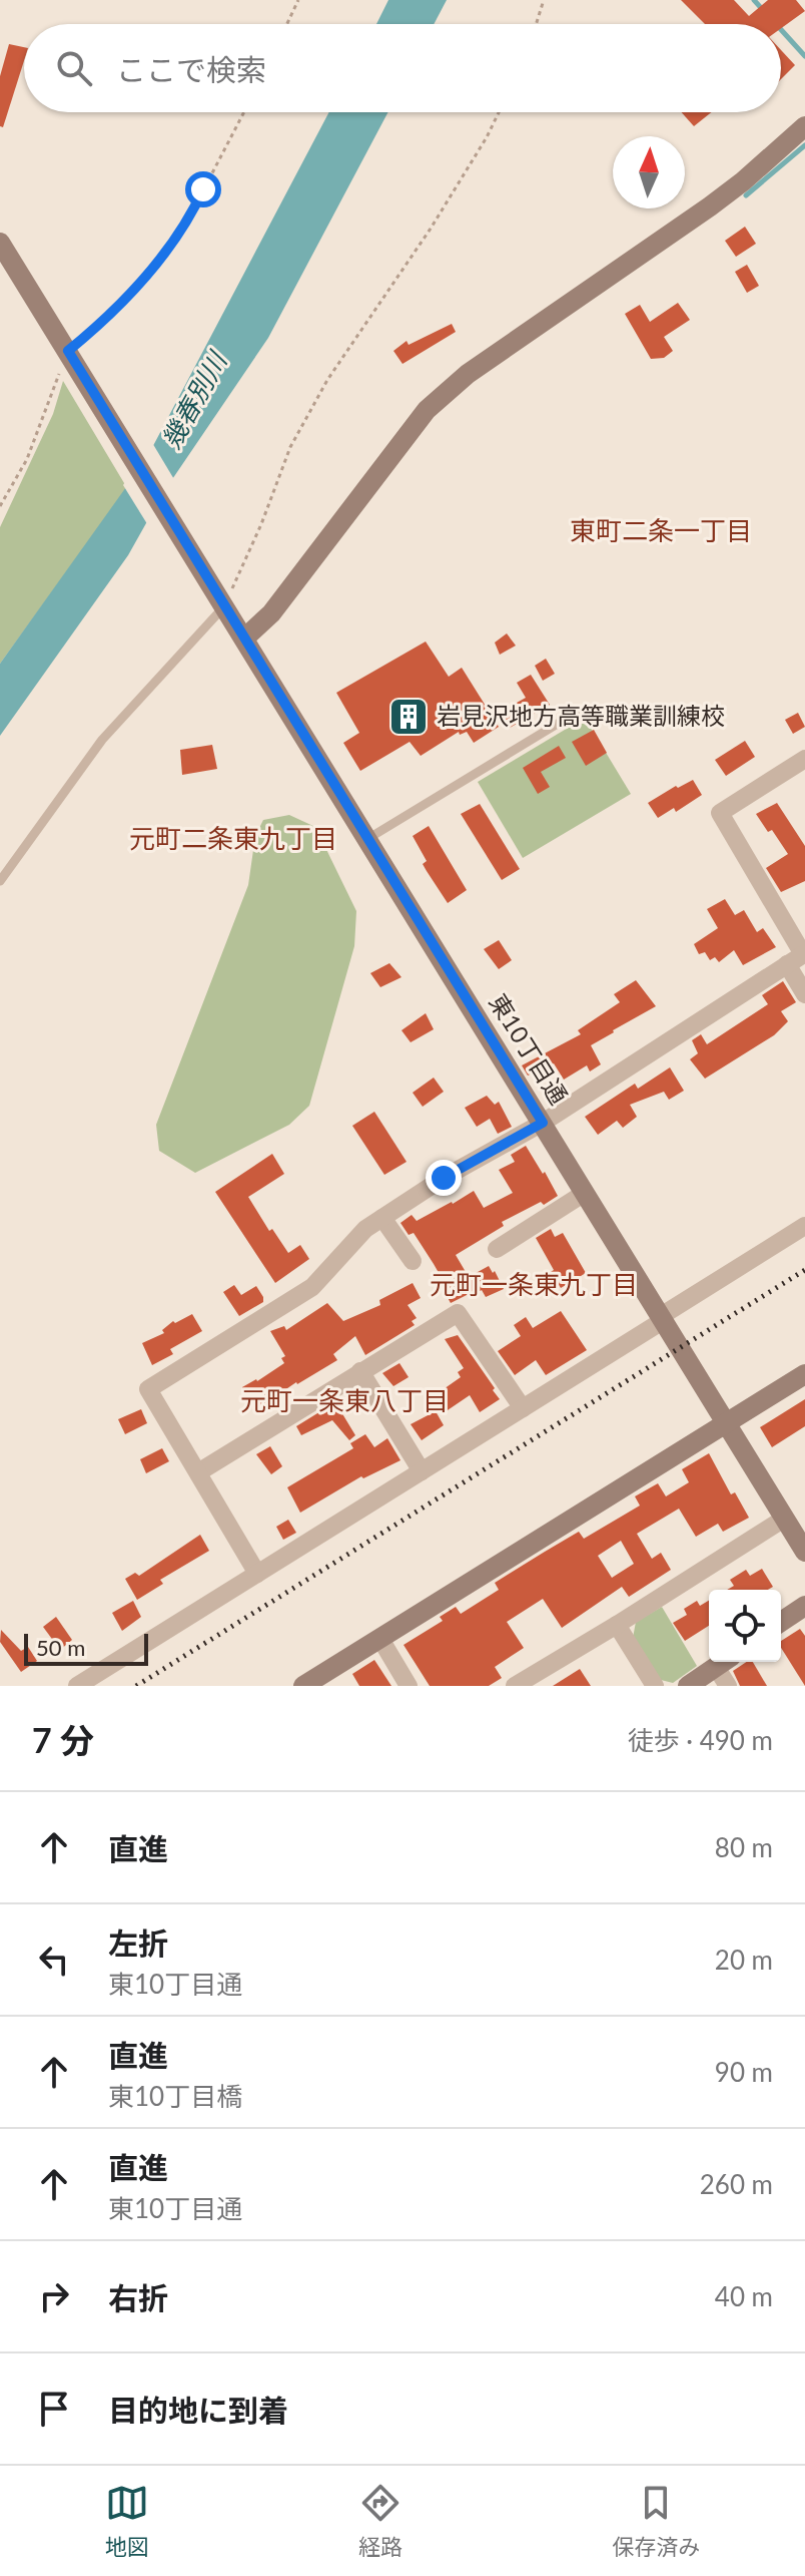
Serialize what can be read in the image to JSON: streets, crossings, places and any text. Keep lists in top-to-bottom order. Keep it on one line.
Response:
{"streets":{"street":["東10丁目通"]},"districts":["東町二条一丁目","元町二条東九丁目","元町一条東九丁目","元町一条東八丁目"],"water":["幾春別川"],"places":{"building":["岩見沢地方高等職業訓練校"]},"scale_bar":"50 m","north":"top","page":{"search":"ここで検索","scale":"50 m","heading":["7 分","徒歩 · 490 m"],"list":[["直進","80 m"],["左折","東10丁目通","20 m"],["直進","東10丁目橋","90 m"],["直進","東10丁目通","260 m"],["右折","40 m"],"目的地に到着"],"nav":["地図","経路","保存済み"]}}
